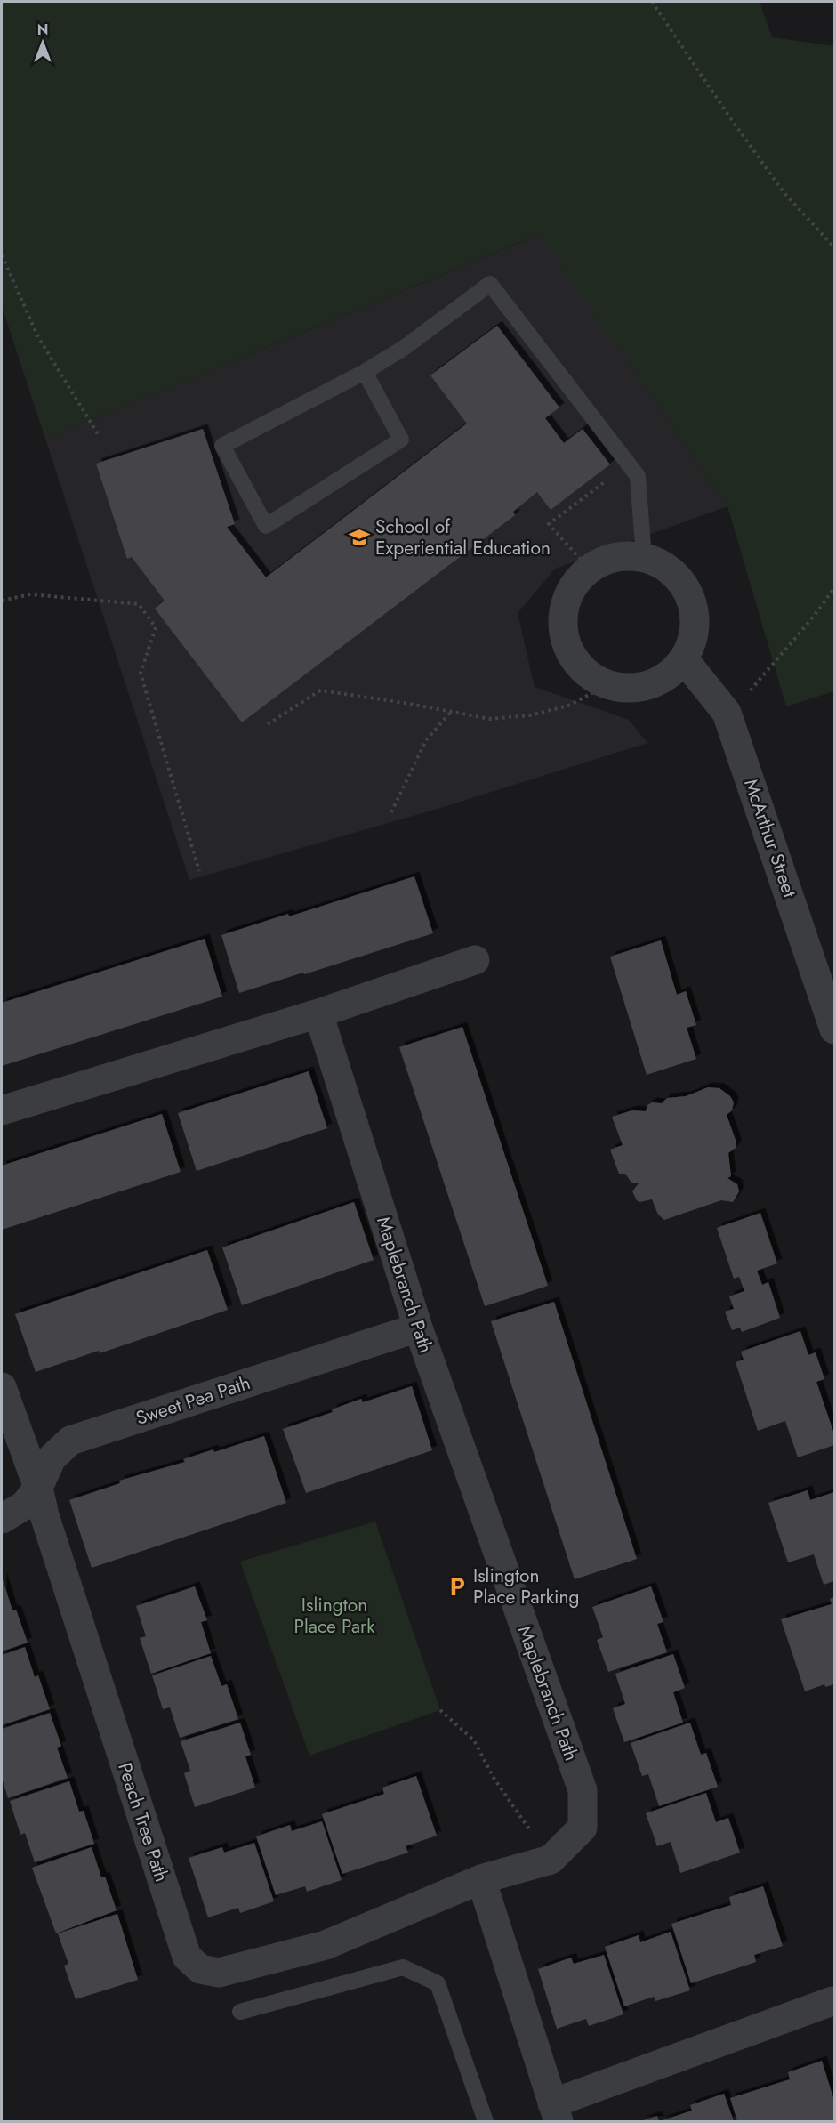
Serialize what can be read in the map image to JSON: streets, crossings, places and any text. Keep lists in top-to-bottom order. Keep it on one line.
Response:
{"streets":{"street":["McArthur Street","Maplebranch Path","Sweet Pea Path","Peach Tree Path"]},"crossings":[["Maplebranch Path","Sweet Pea Path"],["Maplebranch Path","Peach Tree Path"],["Sweet Pea Path","Peach Tree Path"]],"parks":["Islington Place Park"],"places":{"school or university":["School of Experiential Education"],"parking":["Islington Place Parking"]},"north":"top"}
